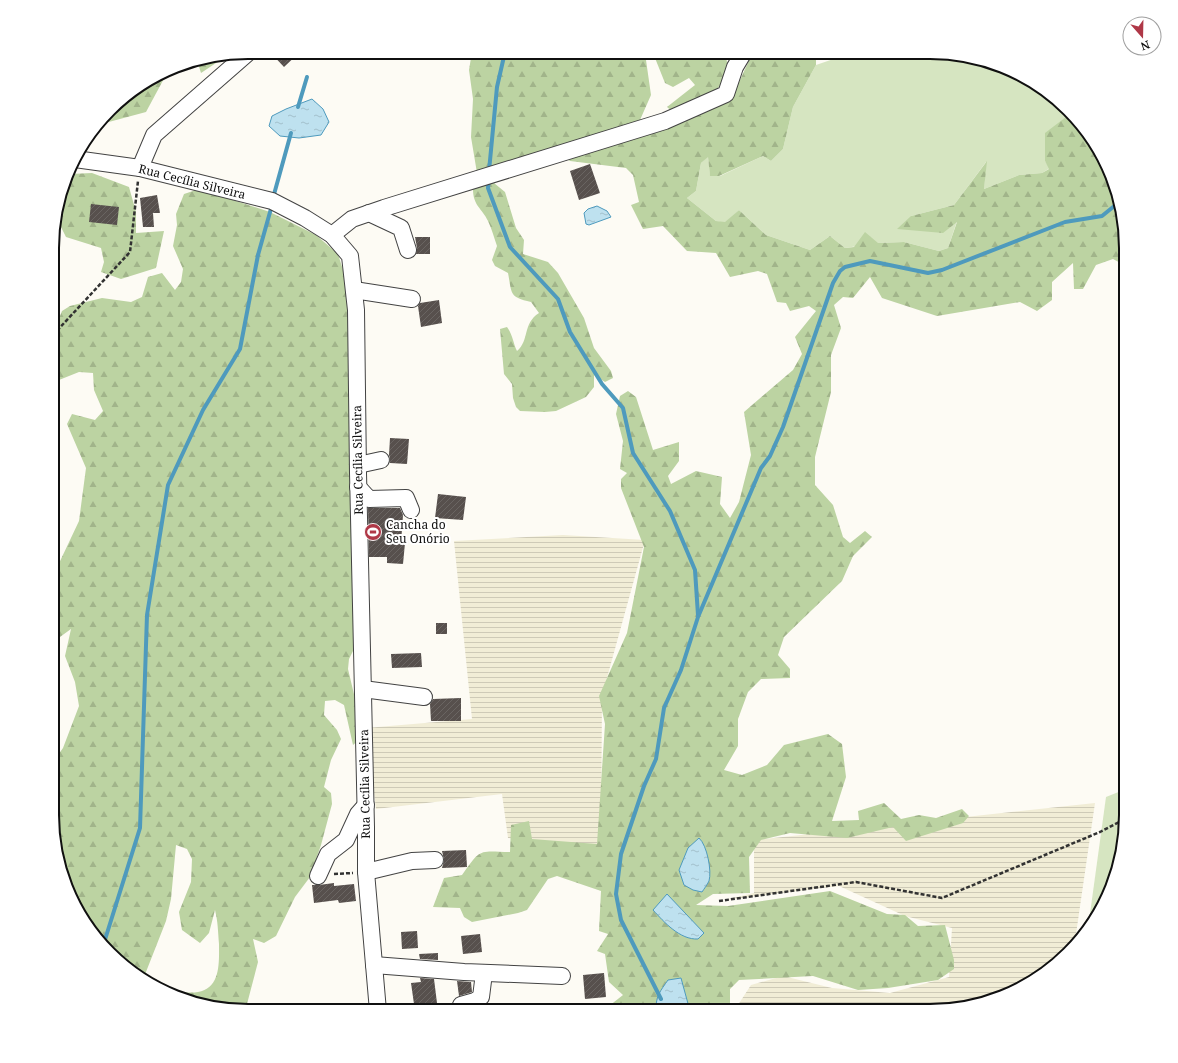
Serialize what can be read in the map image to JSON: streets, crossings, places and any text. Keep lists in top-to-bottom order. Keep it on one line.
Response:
{"streets":{"street":["Rua Cecília Silveira"]},"places":{"sports":["Cancha do Seu Onório"]},"north":"bottom"}
